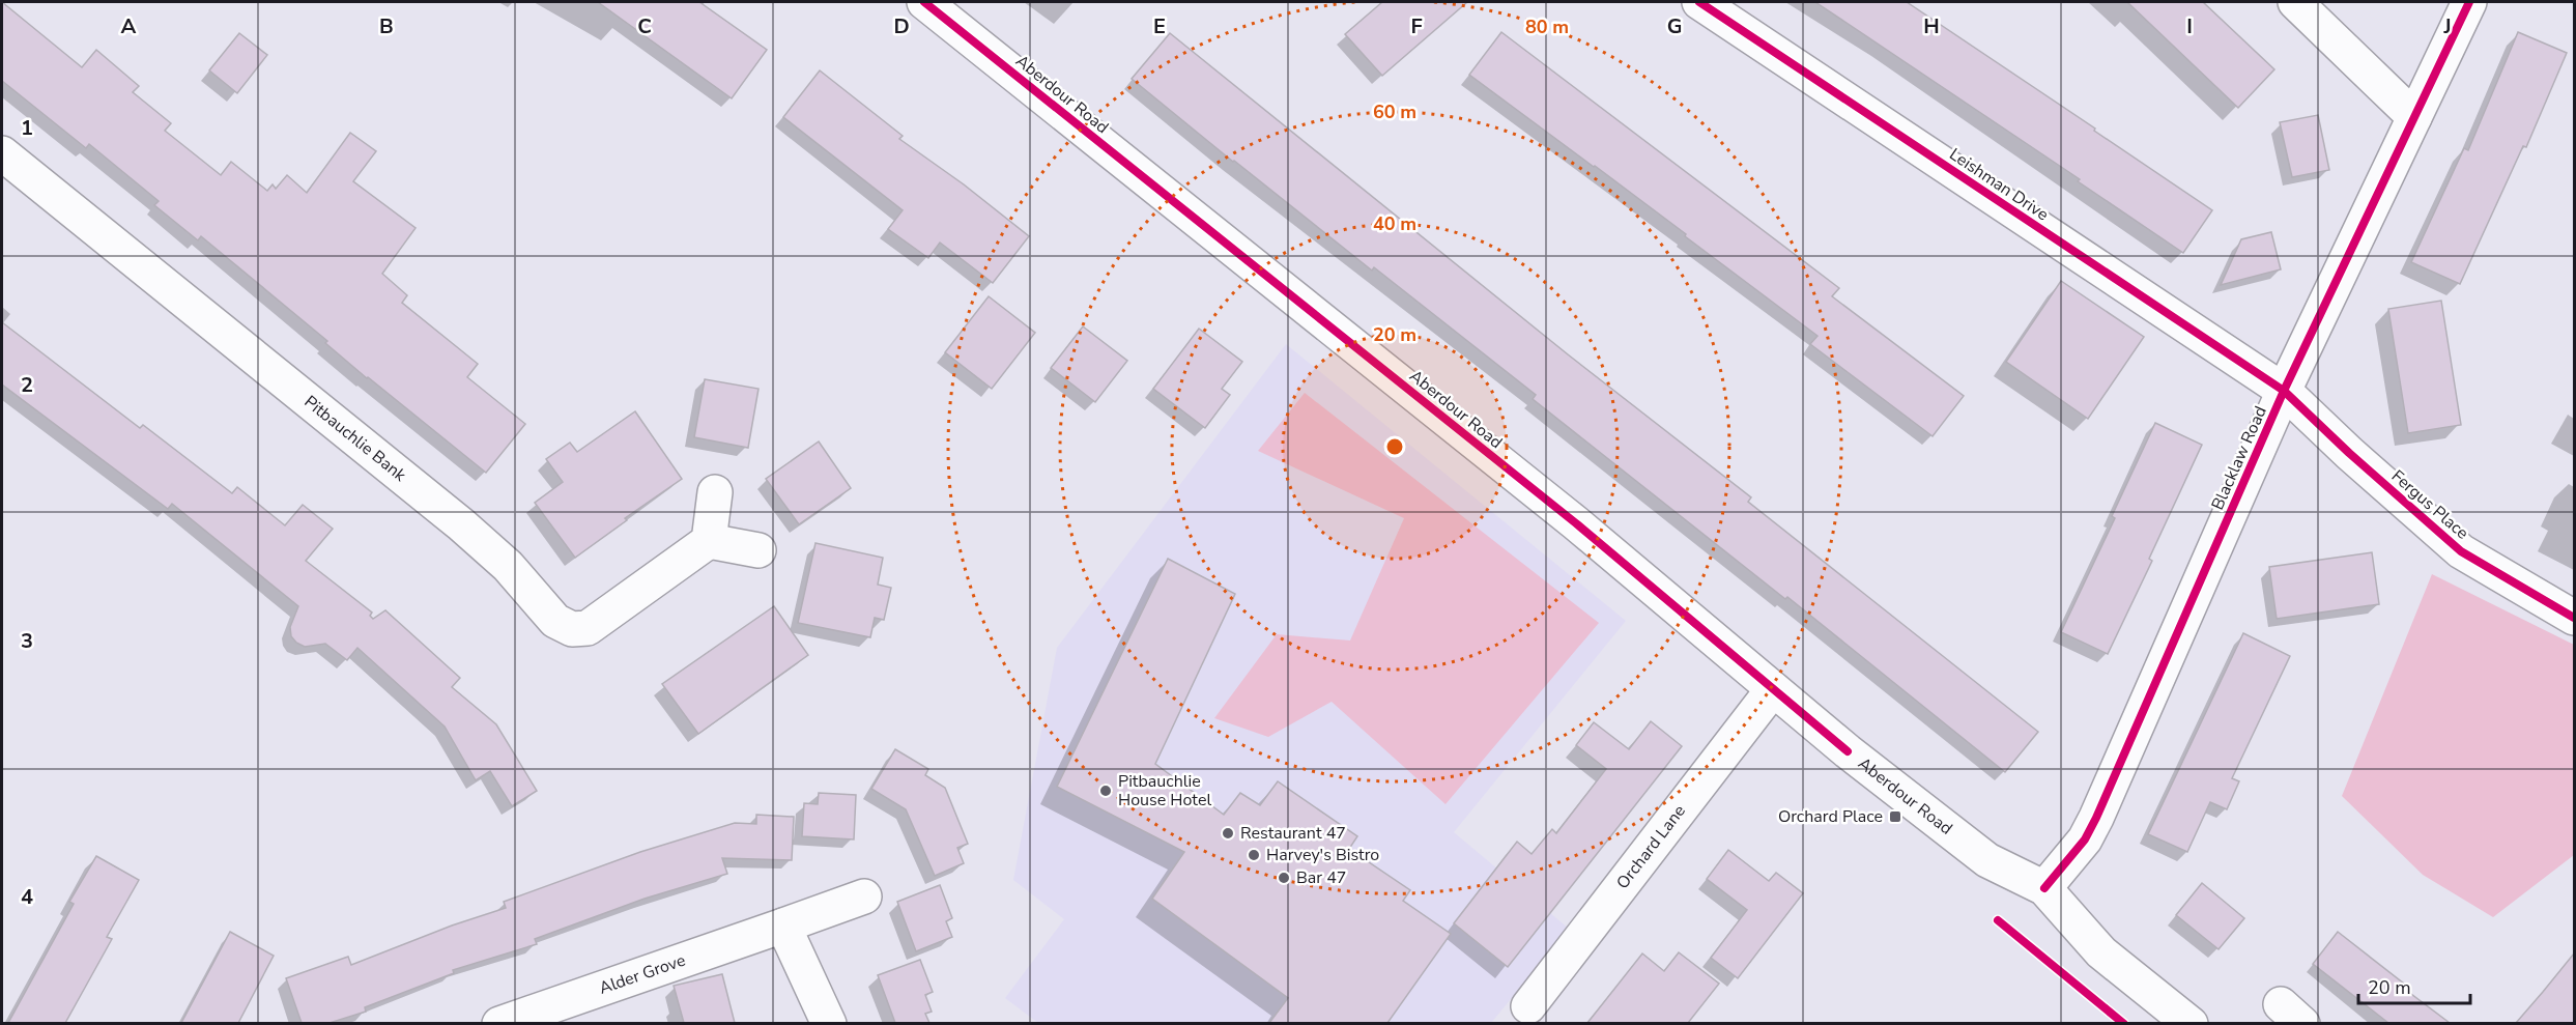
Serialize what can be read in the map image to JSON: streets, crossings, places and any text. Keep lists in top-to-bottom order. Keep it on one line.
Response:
{"streets":{"street":["Aberdour Road","Leishman Drive","Pitbauchlie Bank","Blacklaw Road","Fergus Place","Orchard Lane","Alder Grove"]},"crossings":[["Aberdour Road","Blacklaw Road"],["Aberdour Road","Orchard Lane"],["Leishman Drive","Blacklaw Road"],["Leishman Drive","Fergus Place"],["Blacklaw Road","Fergus Place"]],"places":{"other":["Pitbauchlie House Hotel","Restaurant 47","Harvey's Bistro","Bar 47"],"transit":["Orchard Place"]},"scale_bar":"20 m","grid":{"columns":["A","B","C","D","E","F","G","H","I","J"],"rows":["1","2","3","4"]},"rings":["80 m","60 m","40 m","20 m"]}
